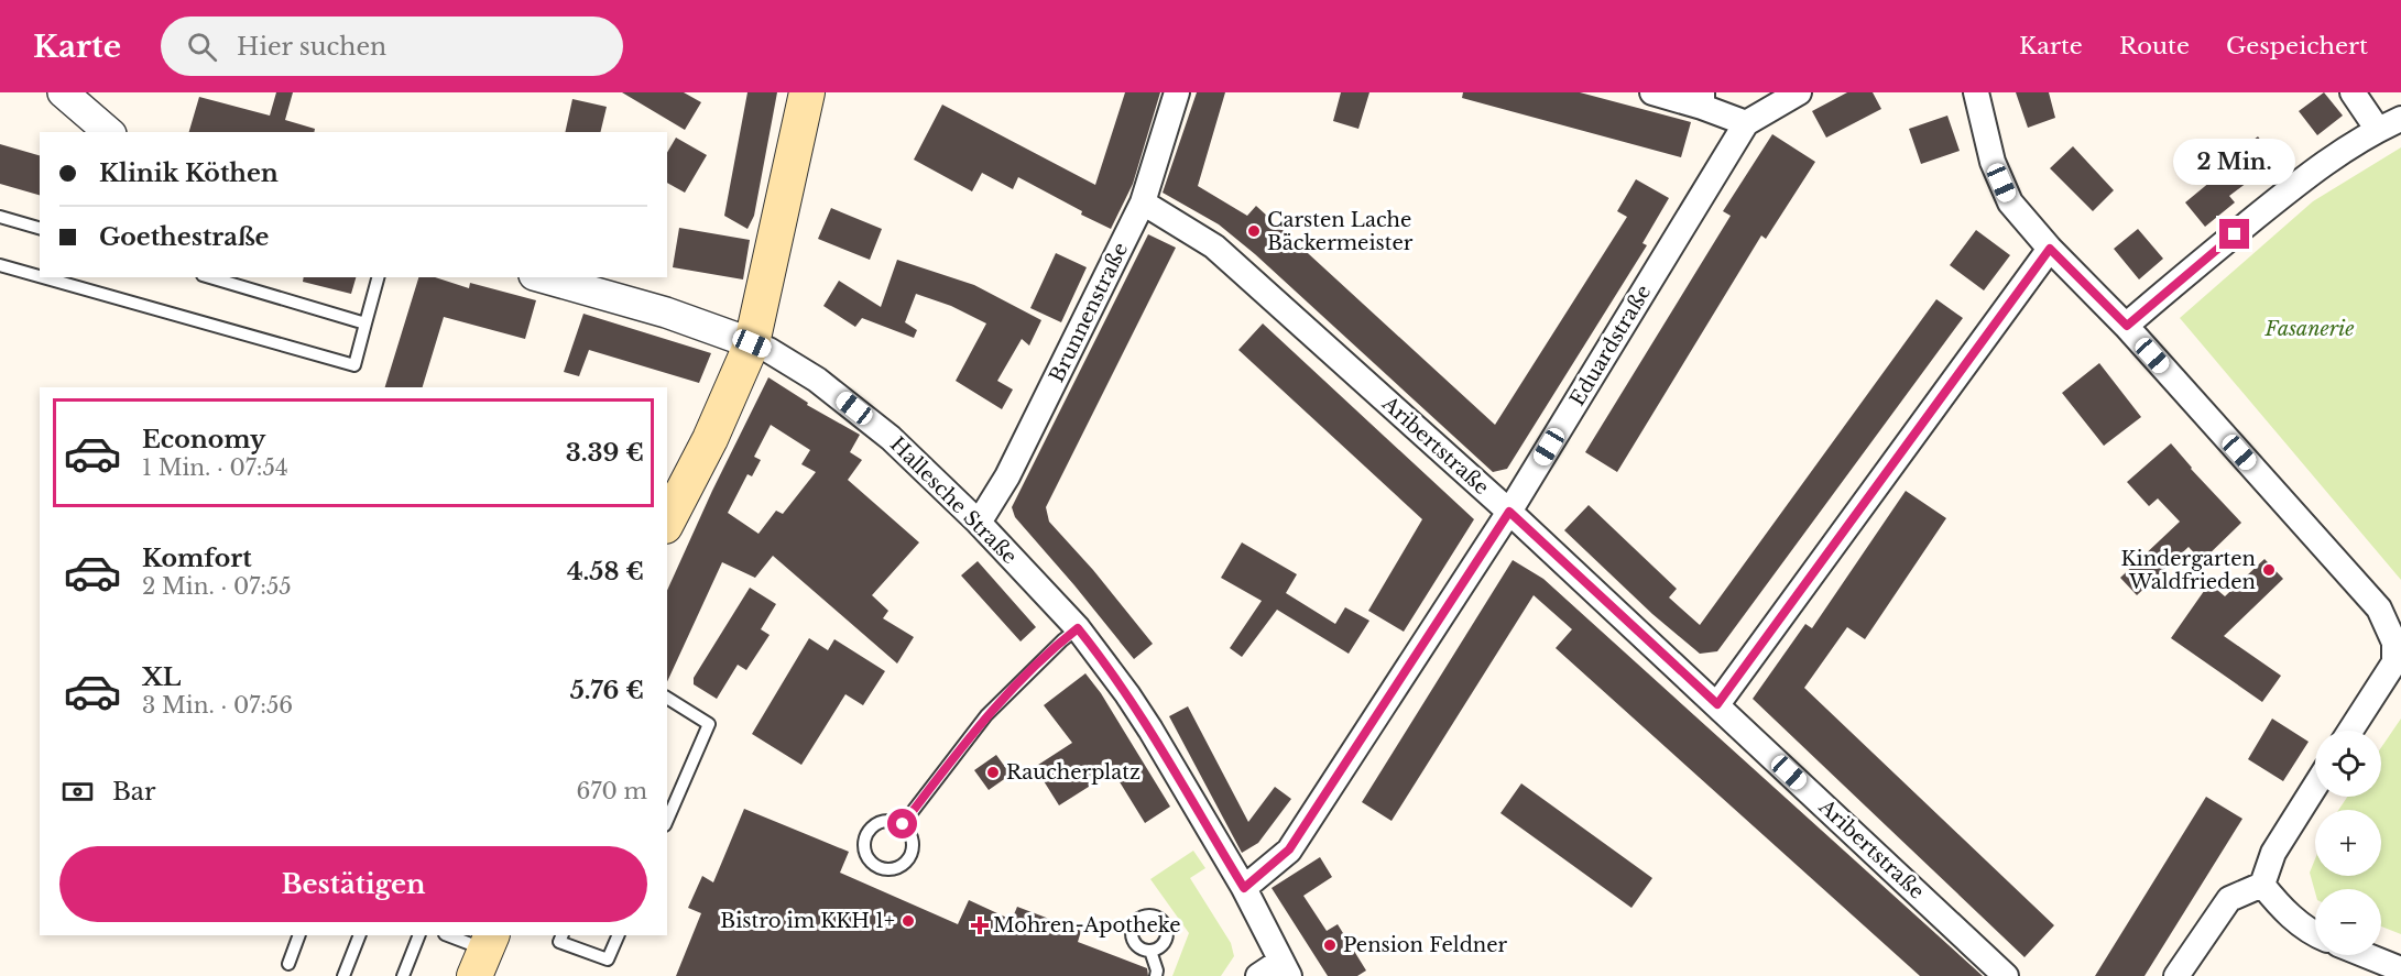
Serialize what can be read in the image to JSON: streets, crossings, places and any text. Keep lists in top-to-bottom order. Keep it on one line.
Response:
{"streets":{"street":["Brunnenstraße","Eduardstraße","Aribertstraße","Hallesche Straße"]},"crossings":[["Brunnenstraße","Aribertstraße"],["Brunnenstraße","Hallesche Straße"],["Eduardstraße","Aribertstraße"],["Eduardstraße","Hallesche Straße"]],"parks":["Fasanerie"],"places":{"other":["Carsten Lache Bäckermeister","Kindergarten Waldfrieden","Raucherplatz","Bistro im KKH 1+","Pension Feldner"],"health":["Mohren-Apotheke"]},"page":{"header":"Karte","search":"Hier suchen","nav":["Karte","Route","Gespeichert"],"banner":["Klinik Köthen","Goethestraße"],"bubble":"2 Min.","list":[{"name":"Economy","note":"1 Min. · 07:54","value":"3.39 €"},{"name":"Komfort","note":"2 Min. · 07:55","value":"4.58 €"},{"name":"XL","note":"3 Min. · 07:56","value":"5.76 €"}],"map_buttons":["+","−"],"pay":["Bar","670 m"],"buttons":"Bestätigen"}}
